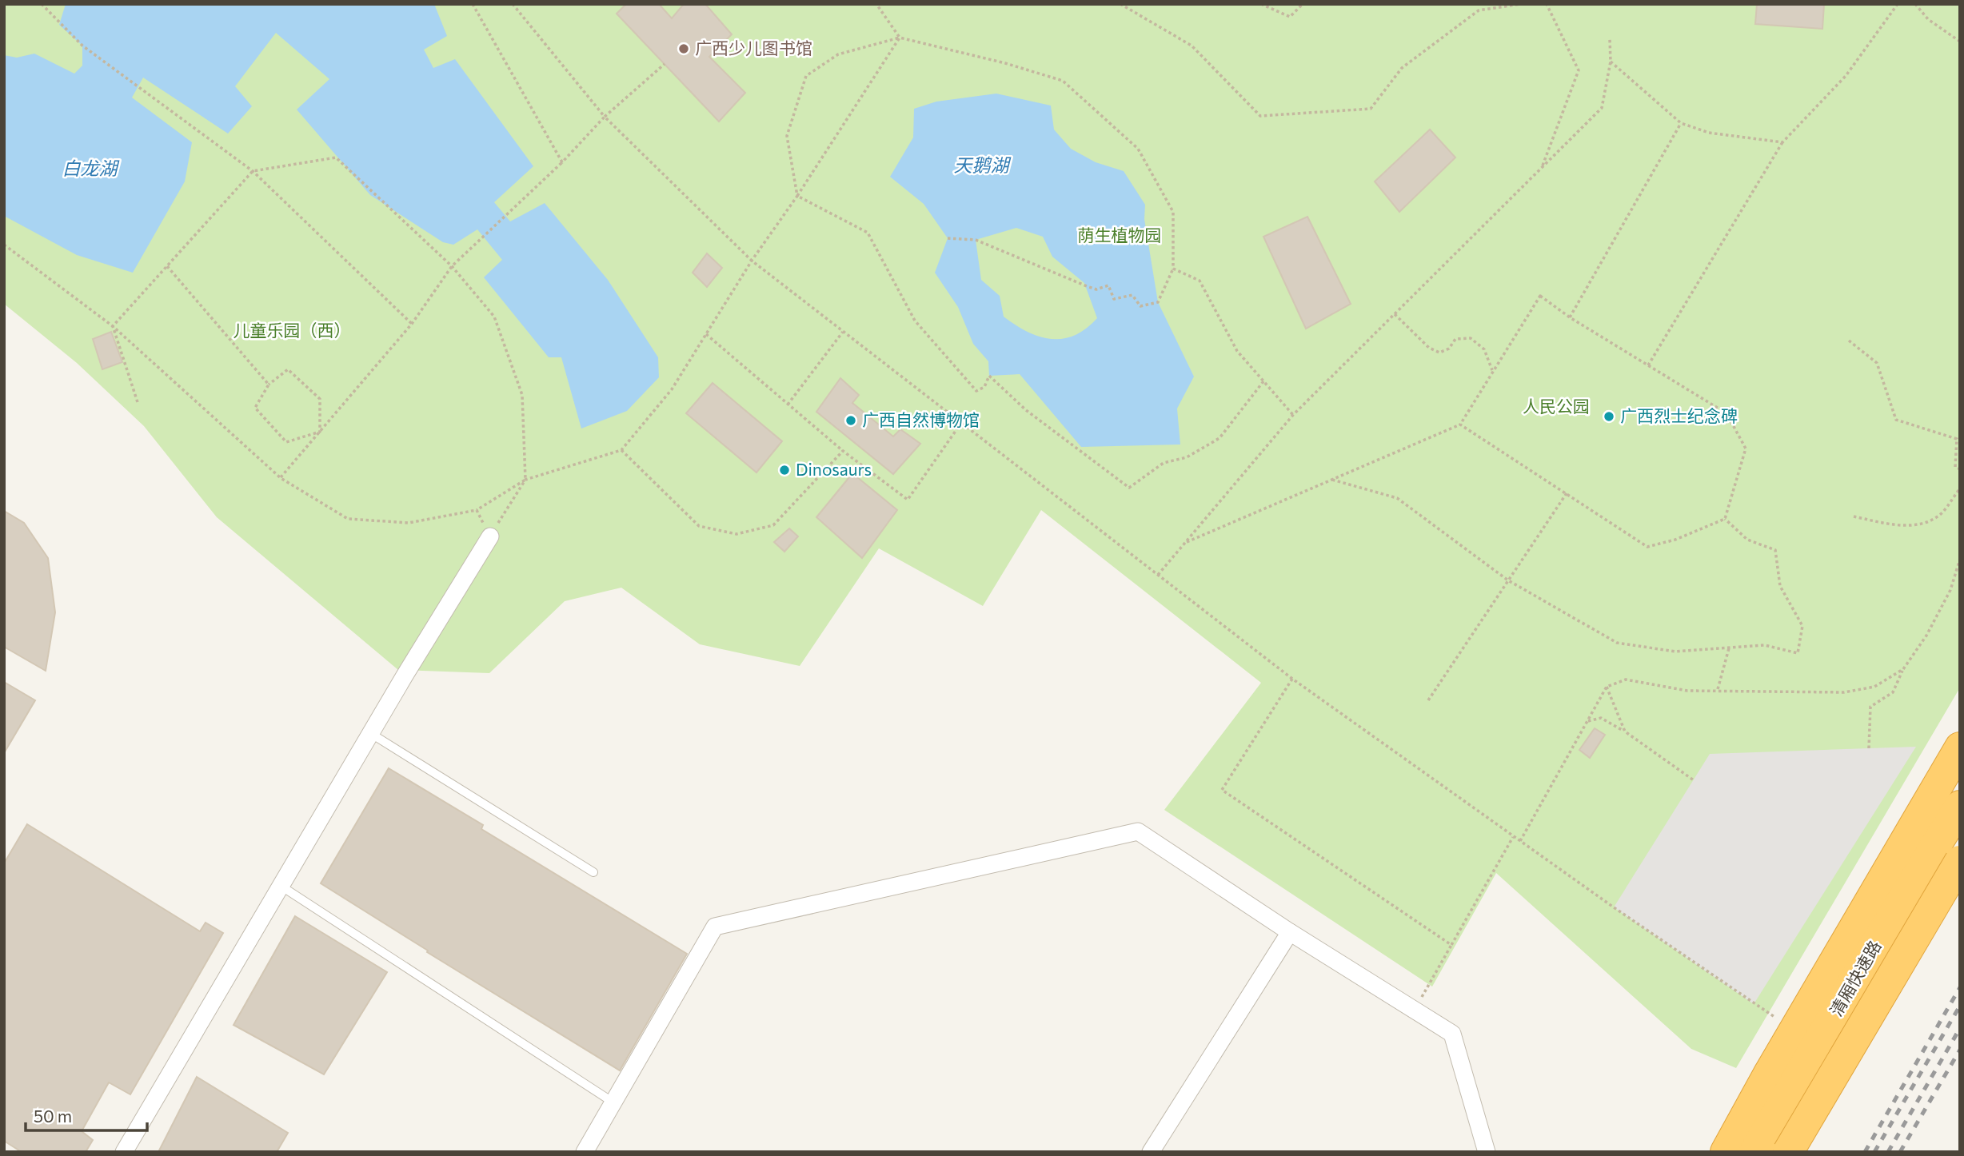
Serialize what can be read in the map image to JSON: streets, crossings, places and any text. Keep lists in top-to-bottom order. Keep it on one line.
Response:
{"streets":{"highway":["清厢快速路"]},"water":["天鹅湖","白龙湖"],"parks":["荫生植物园","儿童乐园（西）","人民公园"],"places":["广西少儿图书馆","广西烈士纪念碑","广西自然博物馆","Dinosaurs"],"scale_bar":"50 m"}
